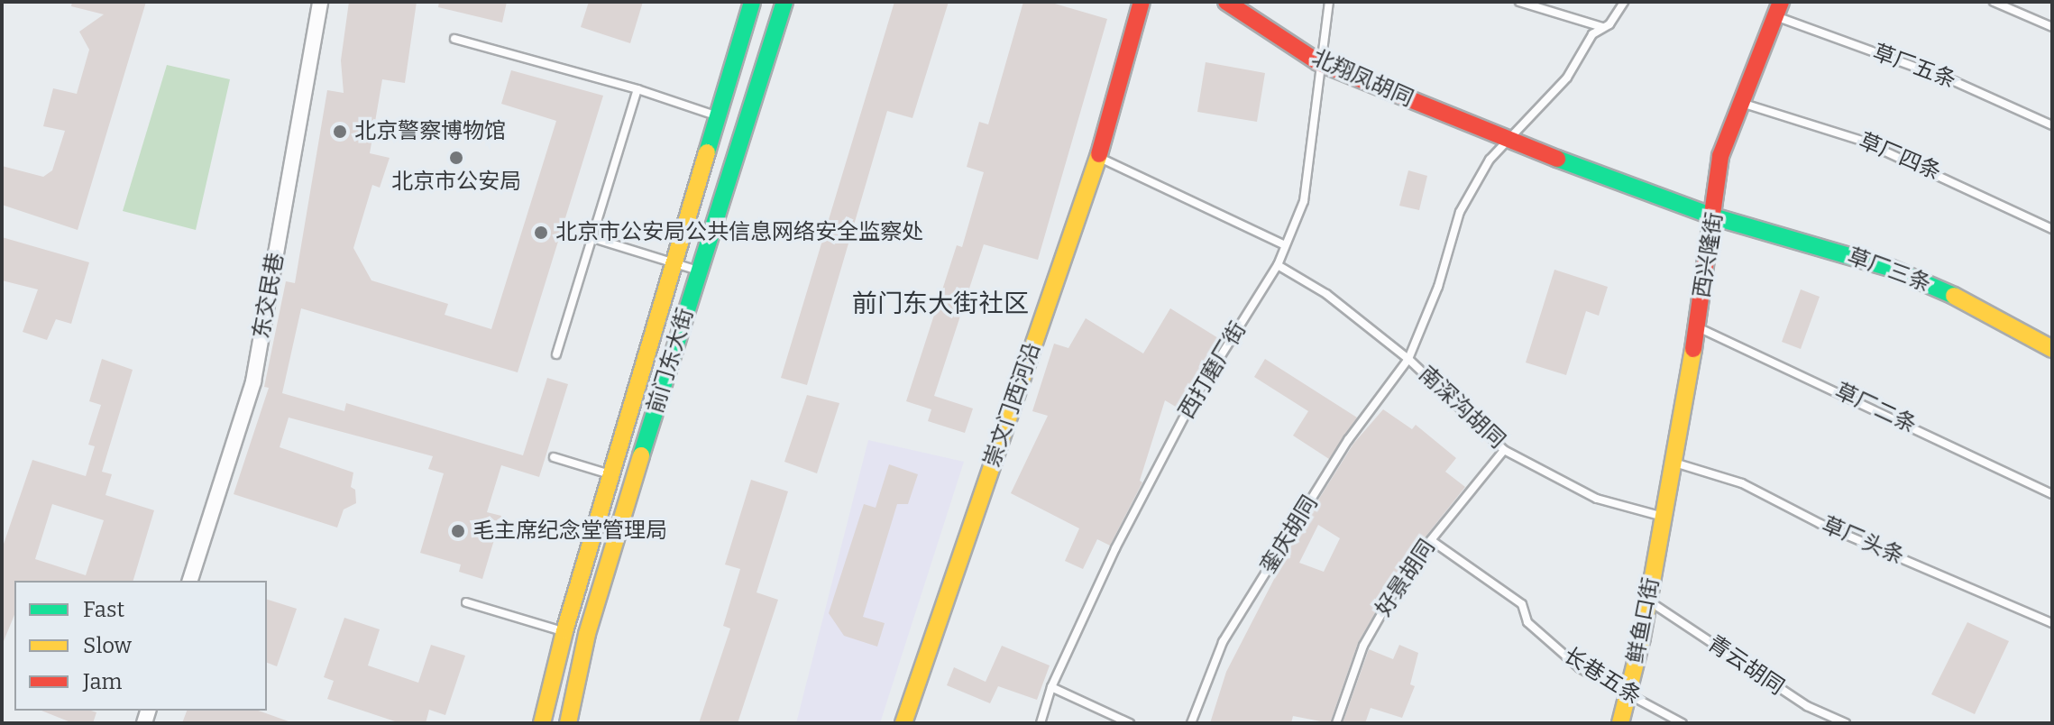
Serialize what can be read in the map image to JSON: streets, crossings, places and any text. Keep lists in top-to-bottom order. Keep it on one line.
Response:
{"streets":{"street":["北翔凤胡同","西兴隆街","草厂三条","东交民巷","前门东大街","崇文门西河沿","鲜鱼口街"],"lane":["草厂五条","草厂四条","西打磨厂街","南深沟胡同","草厂二条","銮庆胡同","草厂头条","好景胡同","青云胡同","长巷五条"]},"crossings":[["草厂五条","西兴隆街"],["北翔凤胡同","西兴隆街"],["北翔凤胡同","草厂三条"],["北翔凤胡同","西打磨厂街"],["草厂四条","西兴隆街"],["西兴隆街","草厂三条"],["西兴隆街","南深沟胡同"],["西兴隆街","草厂二条"],["西兴隆街","草厂头条"],["西兴隆街","鲜鱼口街"],["西打磨厂街","南深沟胡同"],["南深沟胡同","銮庆胡同"],["南深沟胡同","好景胡同"],["南深沟胡同","鲜鱼口街"],["好景胡同","长巷五条"],["鲜鱼口街","青云胡同"],["鲜鱼口街","长巷五条"]],"districts":["前门东大街社区"],"places":["北京警察博物馆","北京市公安局","北京市公安局公共信息网络安全监察处","毛主席纪念堂管理局"],"legend":["Fast","Slow","Jam"]}
